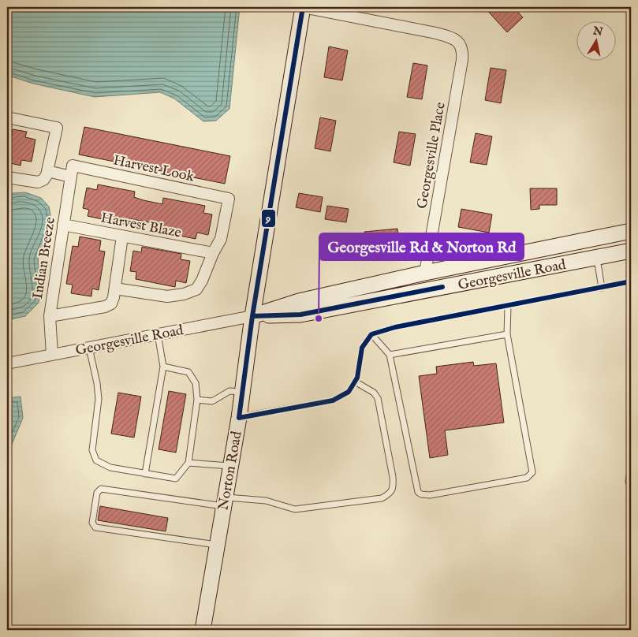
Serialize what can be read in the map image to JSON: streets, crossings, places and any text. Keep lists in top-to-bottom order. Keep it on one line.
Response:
{"streets":{"main road":["Georgesville Road","Norton Road"],"street":["Georgesville Place","Harvest Look","Harvest Blaze","Indian Breeze"]},"crossings":[["Georgesville Place","Georgesville Road"],["Georgesville Place","Norton Road"],["Harvest Look","Harvest Blaze"],["Harvest Look","Indian Breeze"],["Harvest Blaze","Indian Breeze"],["Indian Breeze","Georgesville Road"],["Georgesville Road","Norton Road"]],"places":["Georgesville Rd & Norton Rd"],"lines":["transit line 9"],"north":"top"}
